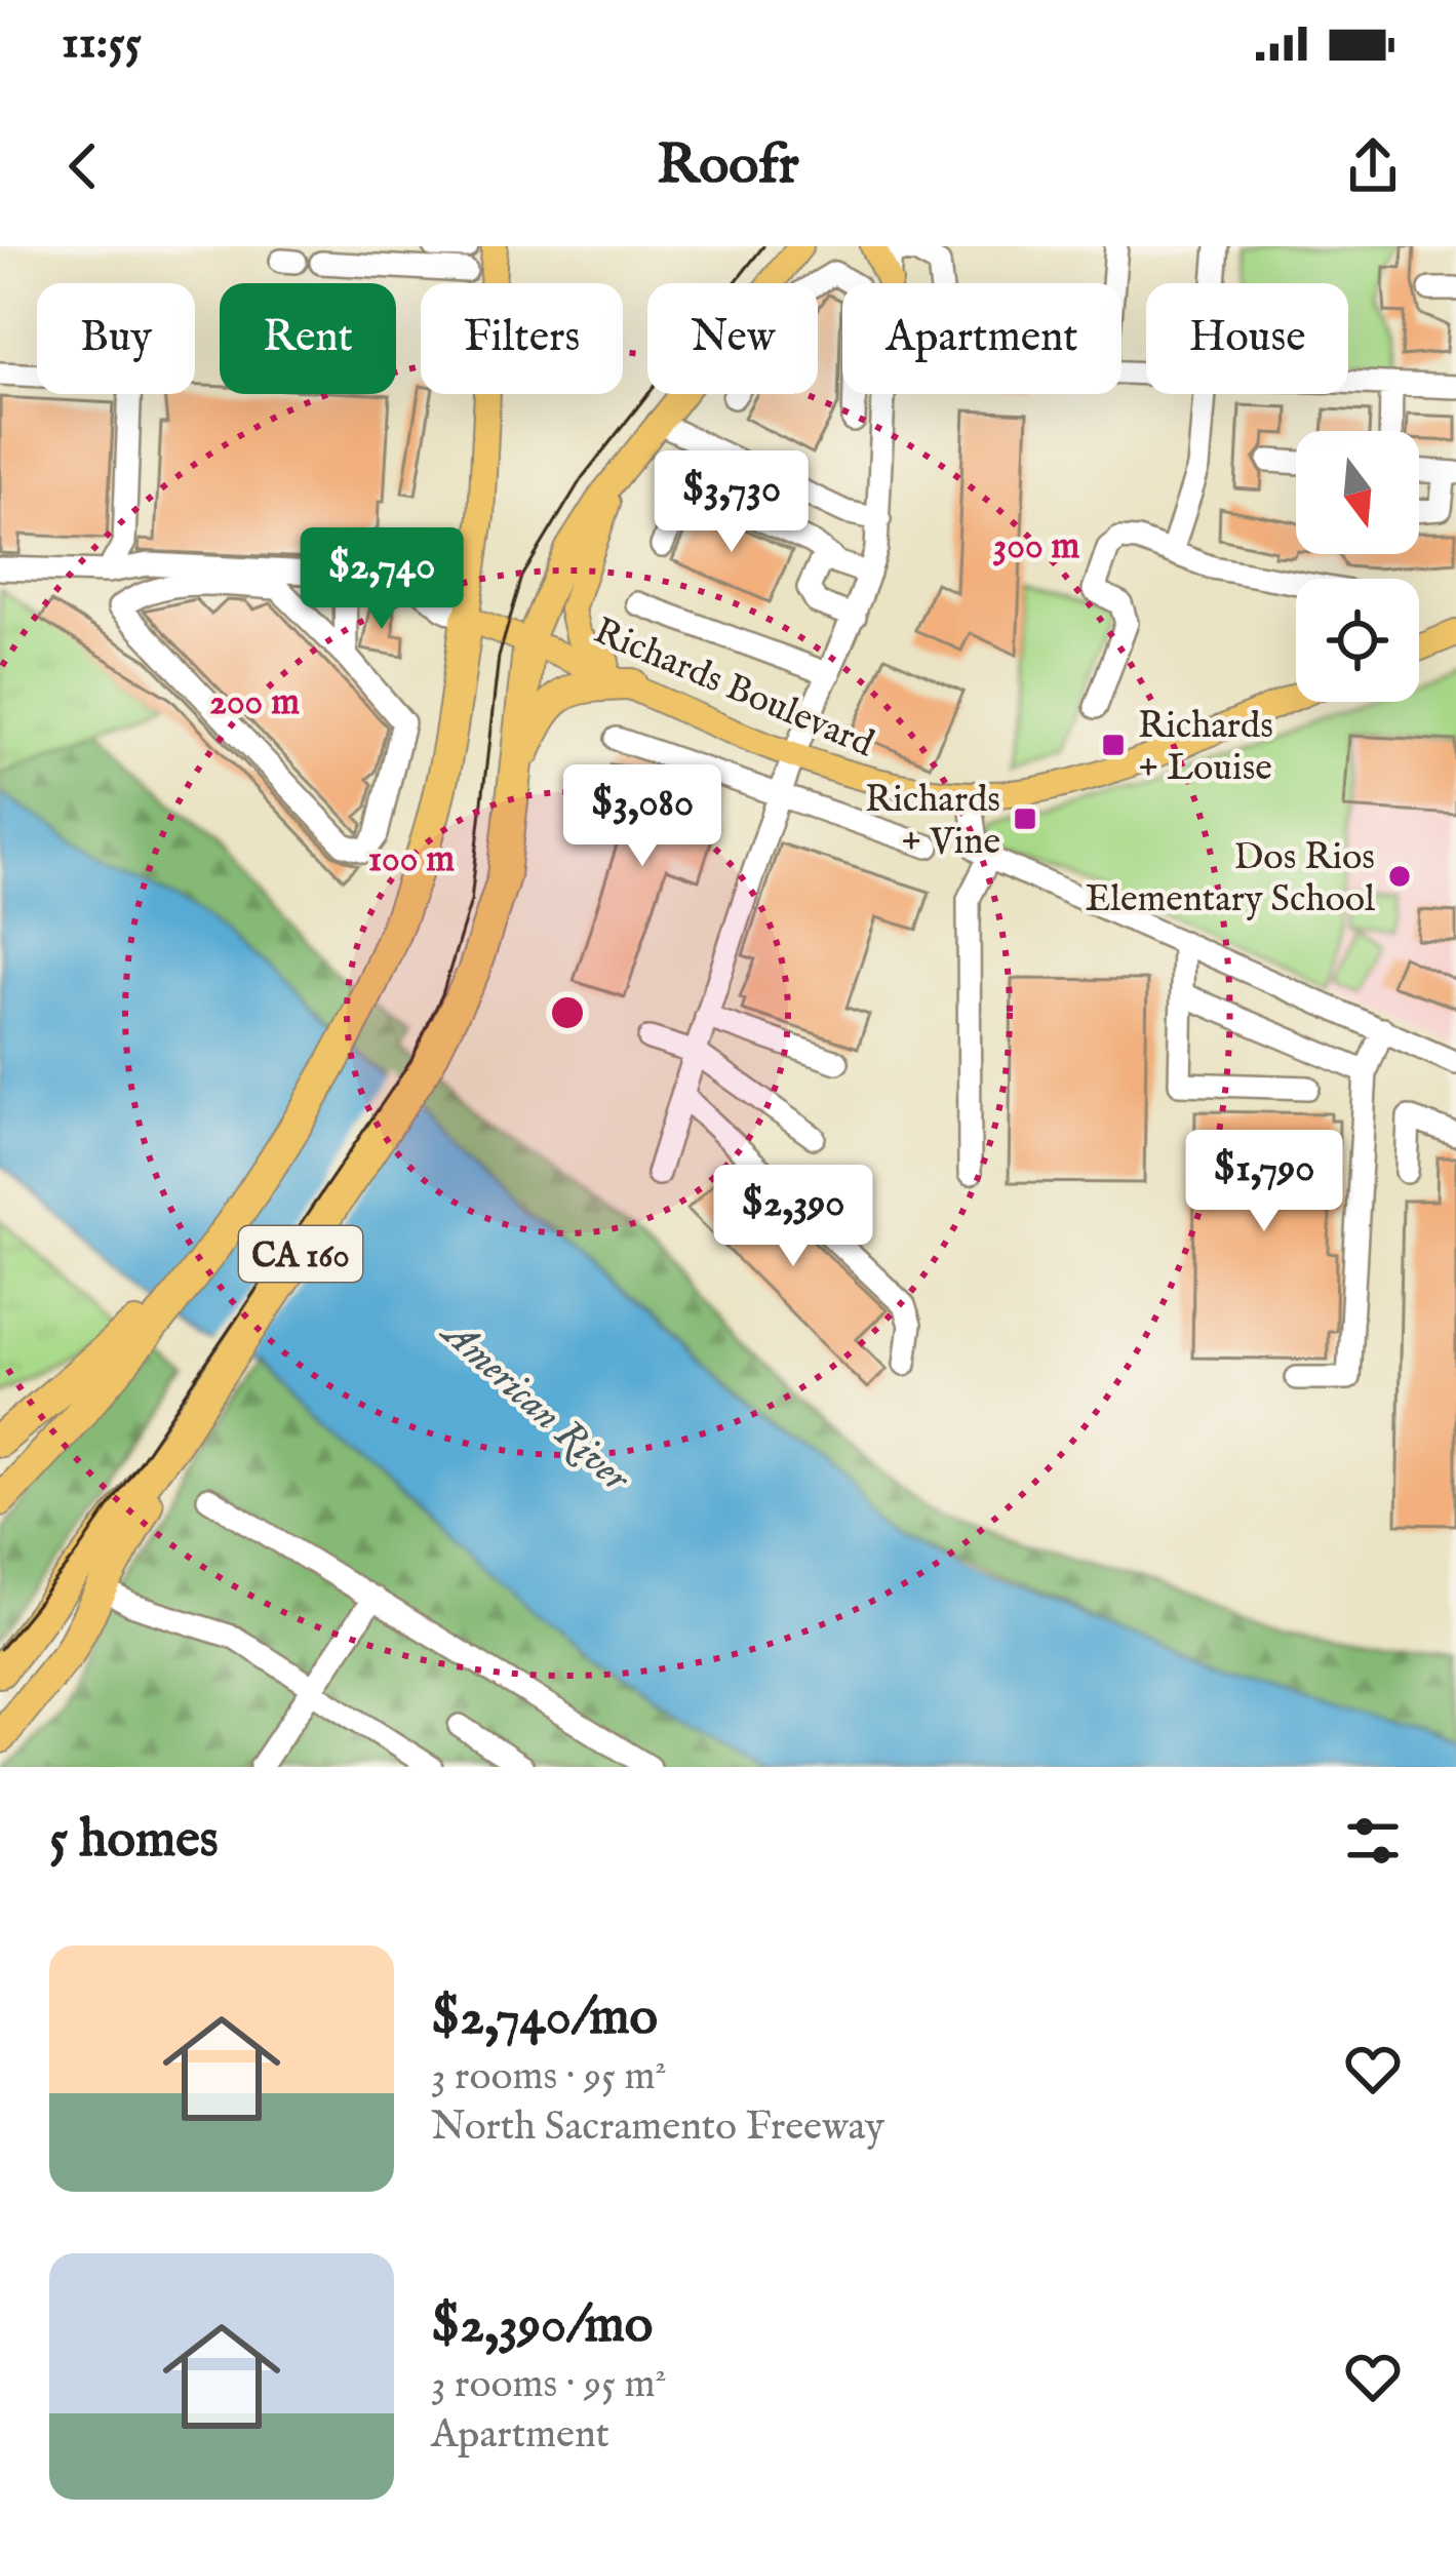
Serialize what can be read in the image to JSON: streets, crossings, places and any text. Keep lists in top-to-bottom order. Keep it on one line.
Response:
{"streets":{"highway":["CA 160"],"main road":["Richards Boulevard"]},"crossings":[["Richards Boulevard","CA 160"]],"water":["American River"],"places":{"transit":["Richards + Louise","Richards + Vine"],"other":["Dos Rios Elementary School"]},"north":"bottom","page":{"status":"11:55","header":"Roofr","chip":["Buy","Rent","Filters","New","Apartment","House"],"price":["$3,730","$2,740","$3,080","$1,790","$2,390"],"heading":"5 homes","list":[{"name":"$2,740/mo","note":"3 rooms · 95 m² · North Sacramento Freeway"},{"name":"$2,390/mo","note":"3 rooms · 95 m² · Apartment"}]},"rings":["300 m","200 m","100 m"]}
